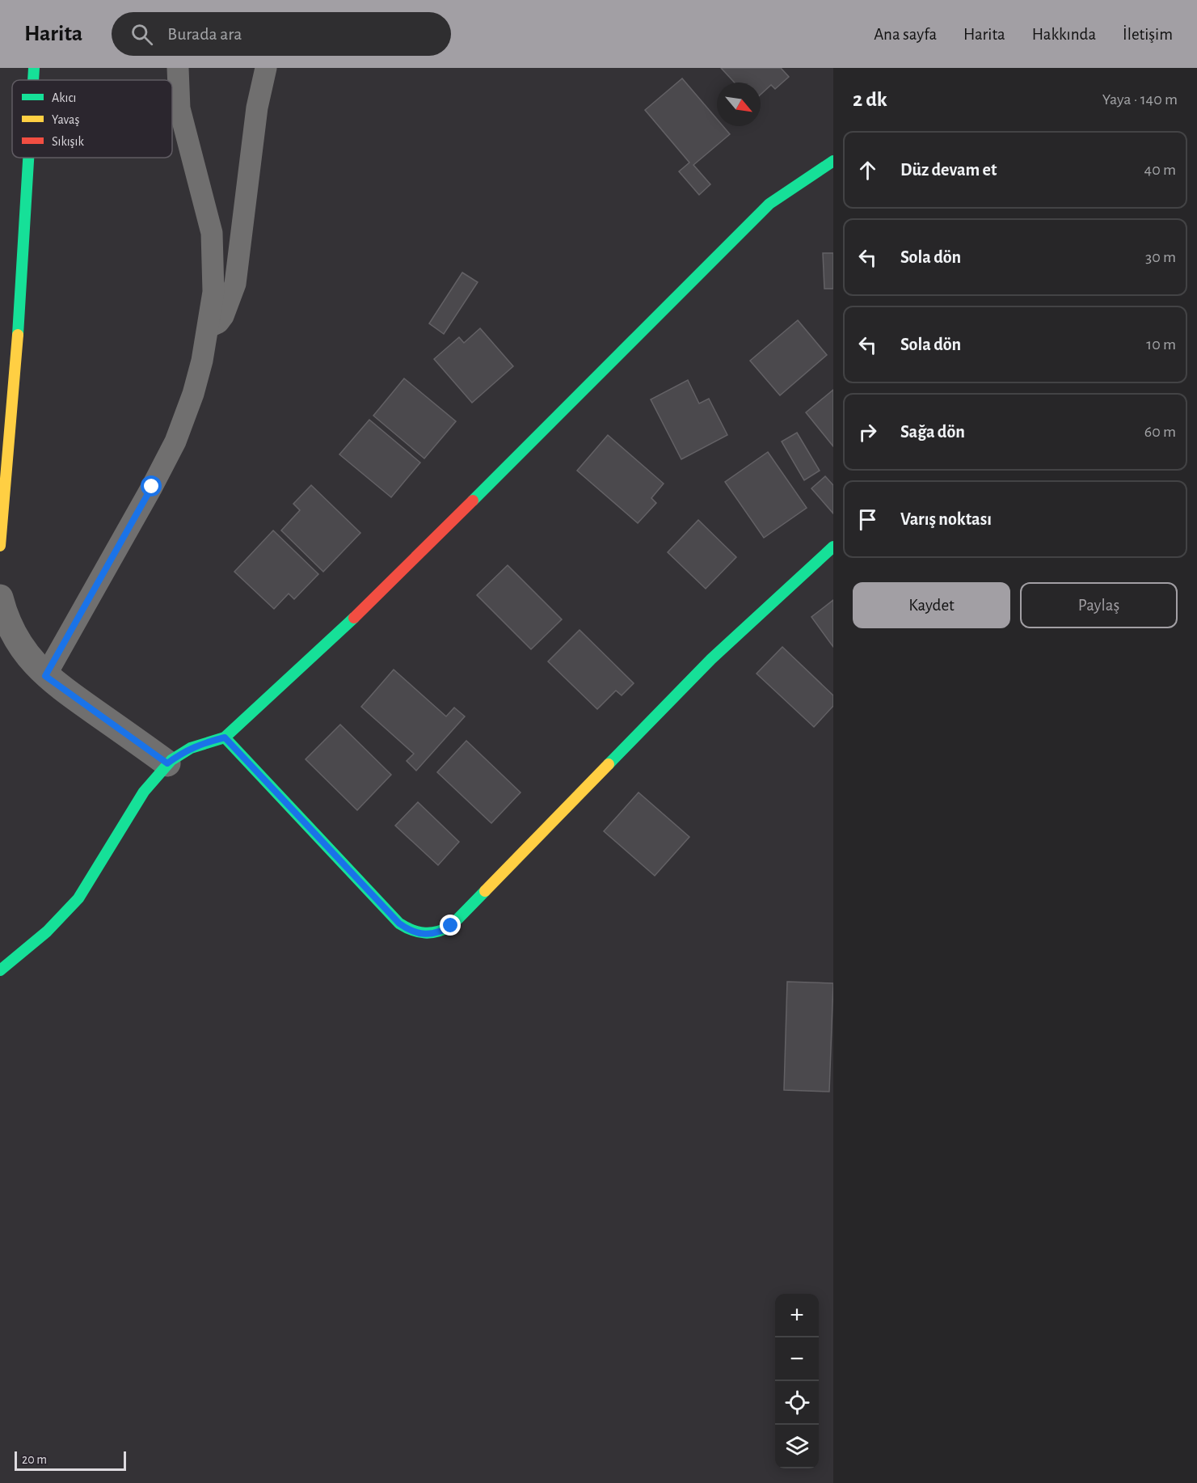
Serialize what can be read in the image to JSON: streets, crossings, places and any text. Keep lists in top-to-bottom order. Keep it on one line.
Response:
{"legend":["Akıcı","Yavaş","Sıkışık"],"scale_bar":"20 m","north":"bottom right","page":{"header":"Harita","search":"Burada ara","nav":["Ana sayfa","Harita","Hakkında","İletişim"],"heading":["2 dk","Yaya · 140 m"],"list":[["Düz devam et","40 m"],["Sola dön","30 m"],["Sola dön","10 m"],["Sağa dön","60 m"],"Varış noktası"],"buttons":["Kaydet","Paylaş"],"map_buttons":["+","−"],"scale":"20 m"}}
